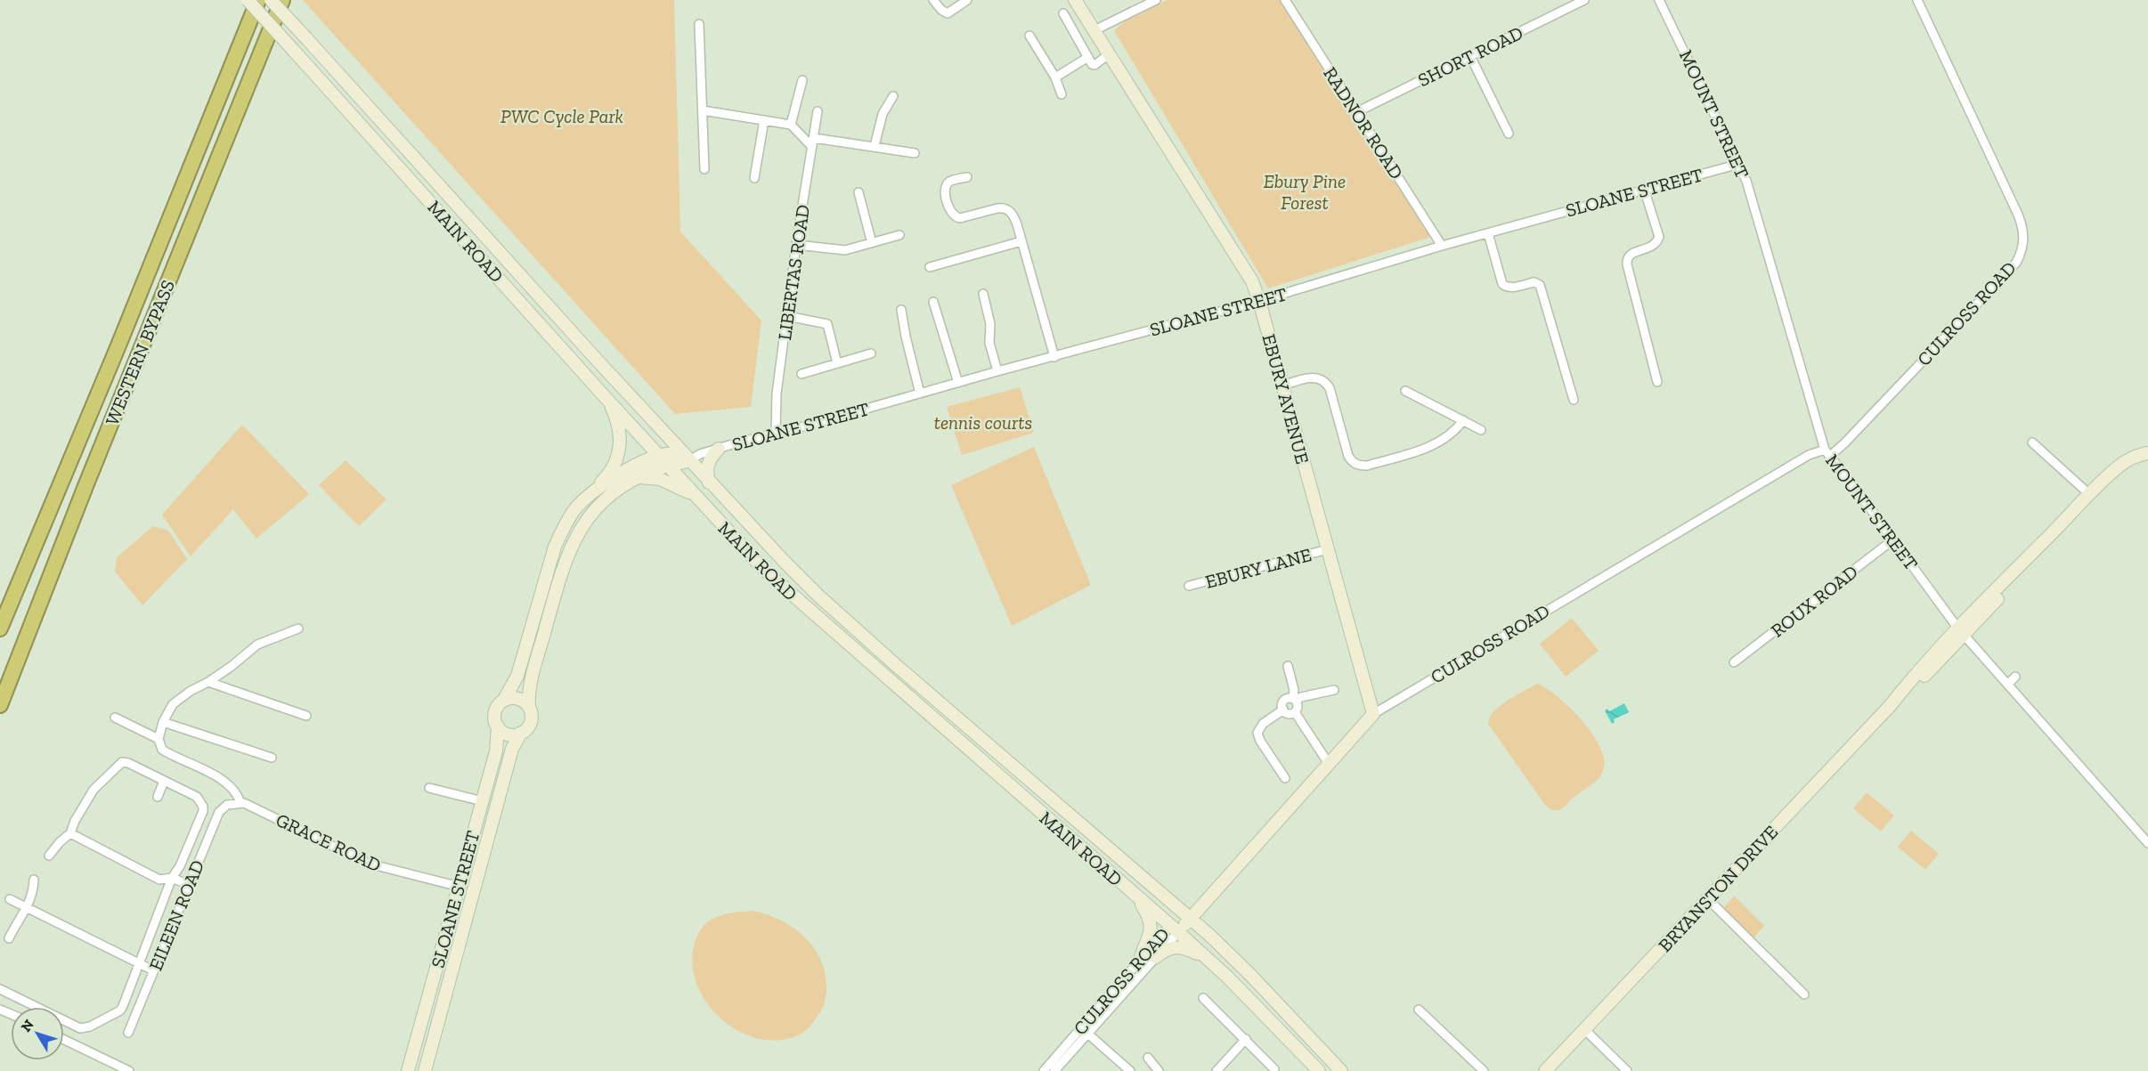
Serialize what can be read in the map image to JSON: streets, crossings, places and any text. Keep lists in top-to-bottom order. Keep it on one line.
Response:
{"streets":{"highway":["WESTERN BYPASS"],"main road":["SLOANE STREET","MAIN ROAD","CULROSS ROAD","EBURY AVENUE","BRYANSTON DRIVE"],"street":["SHORT ROAD","MOUNT STREET","RADNOR ROAD","LIBERTAS ROAD","EBURY LANE","ROUX ROAD","GRACE ROAD","EILEEN ROAD"]},"crossings":[["SHORT ROAD","RADNOR ROAD"],["MOUNT STREET","SLOANE STREET"],["MOUNT STREET","CULROSS ROAD"],["MOUNT STREET","ROUX ROAD"],["MOUNT STREET","BRYANSTON DRIVE"],["RADNOR ROAD","SLOANE STREET"],["SLOANE STREET","MAIN ROAD"],["SLOANE STREET","LIBERTAS ROAD"],["SLOANE STREET","EBURY AVENUE"],["SLOANE STREET","GRACE ROAD"],["MAIN ROAD","CULROSS ROAD"],["CULROSS ROAD","EBURY AVENUE"],["EBURY AVENUE","EBURY LANE"],["GRACE ROAD","EILEEN ROAD"]],"parks":["PWC Cycle Park","Ebury Pine Forest","tennis courts"],"north":"top left"}
